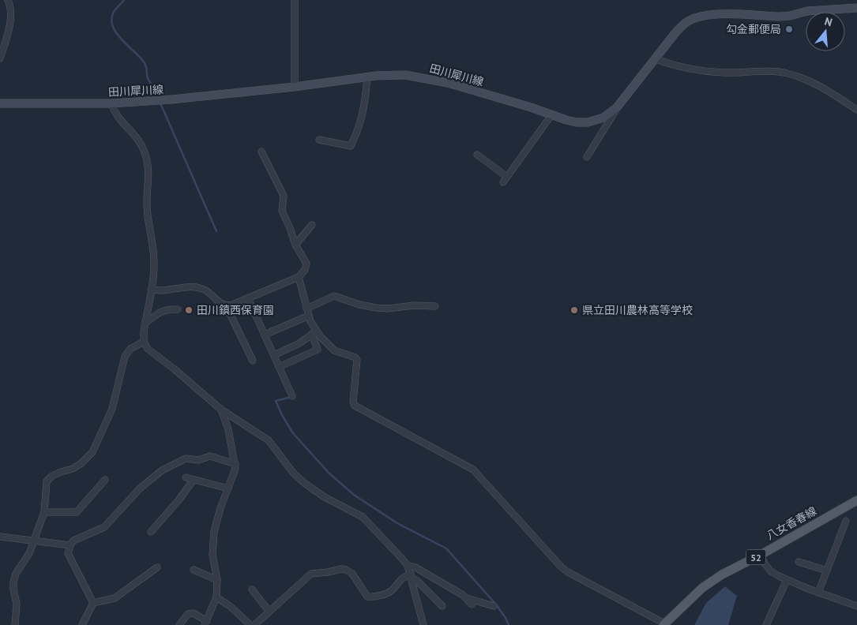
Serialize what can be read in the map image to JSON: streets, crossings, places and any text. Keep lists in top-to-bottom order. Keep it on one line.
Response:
{"streets":{"main road":["田川犀川線","八女香春線","52"]},"places":["勾金郵便局","田川鎮西保育園","県立田川農林高等学校"],"north":"top"}
